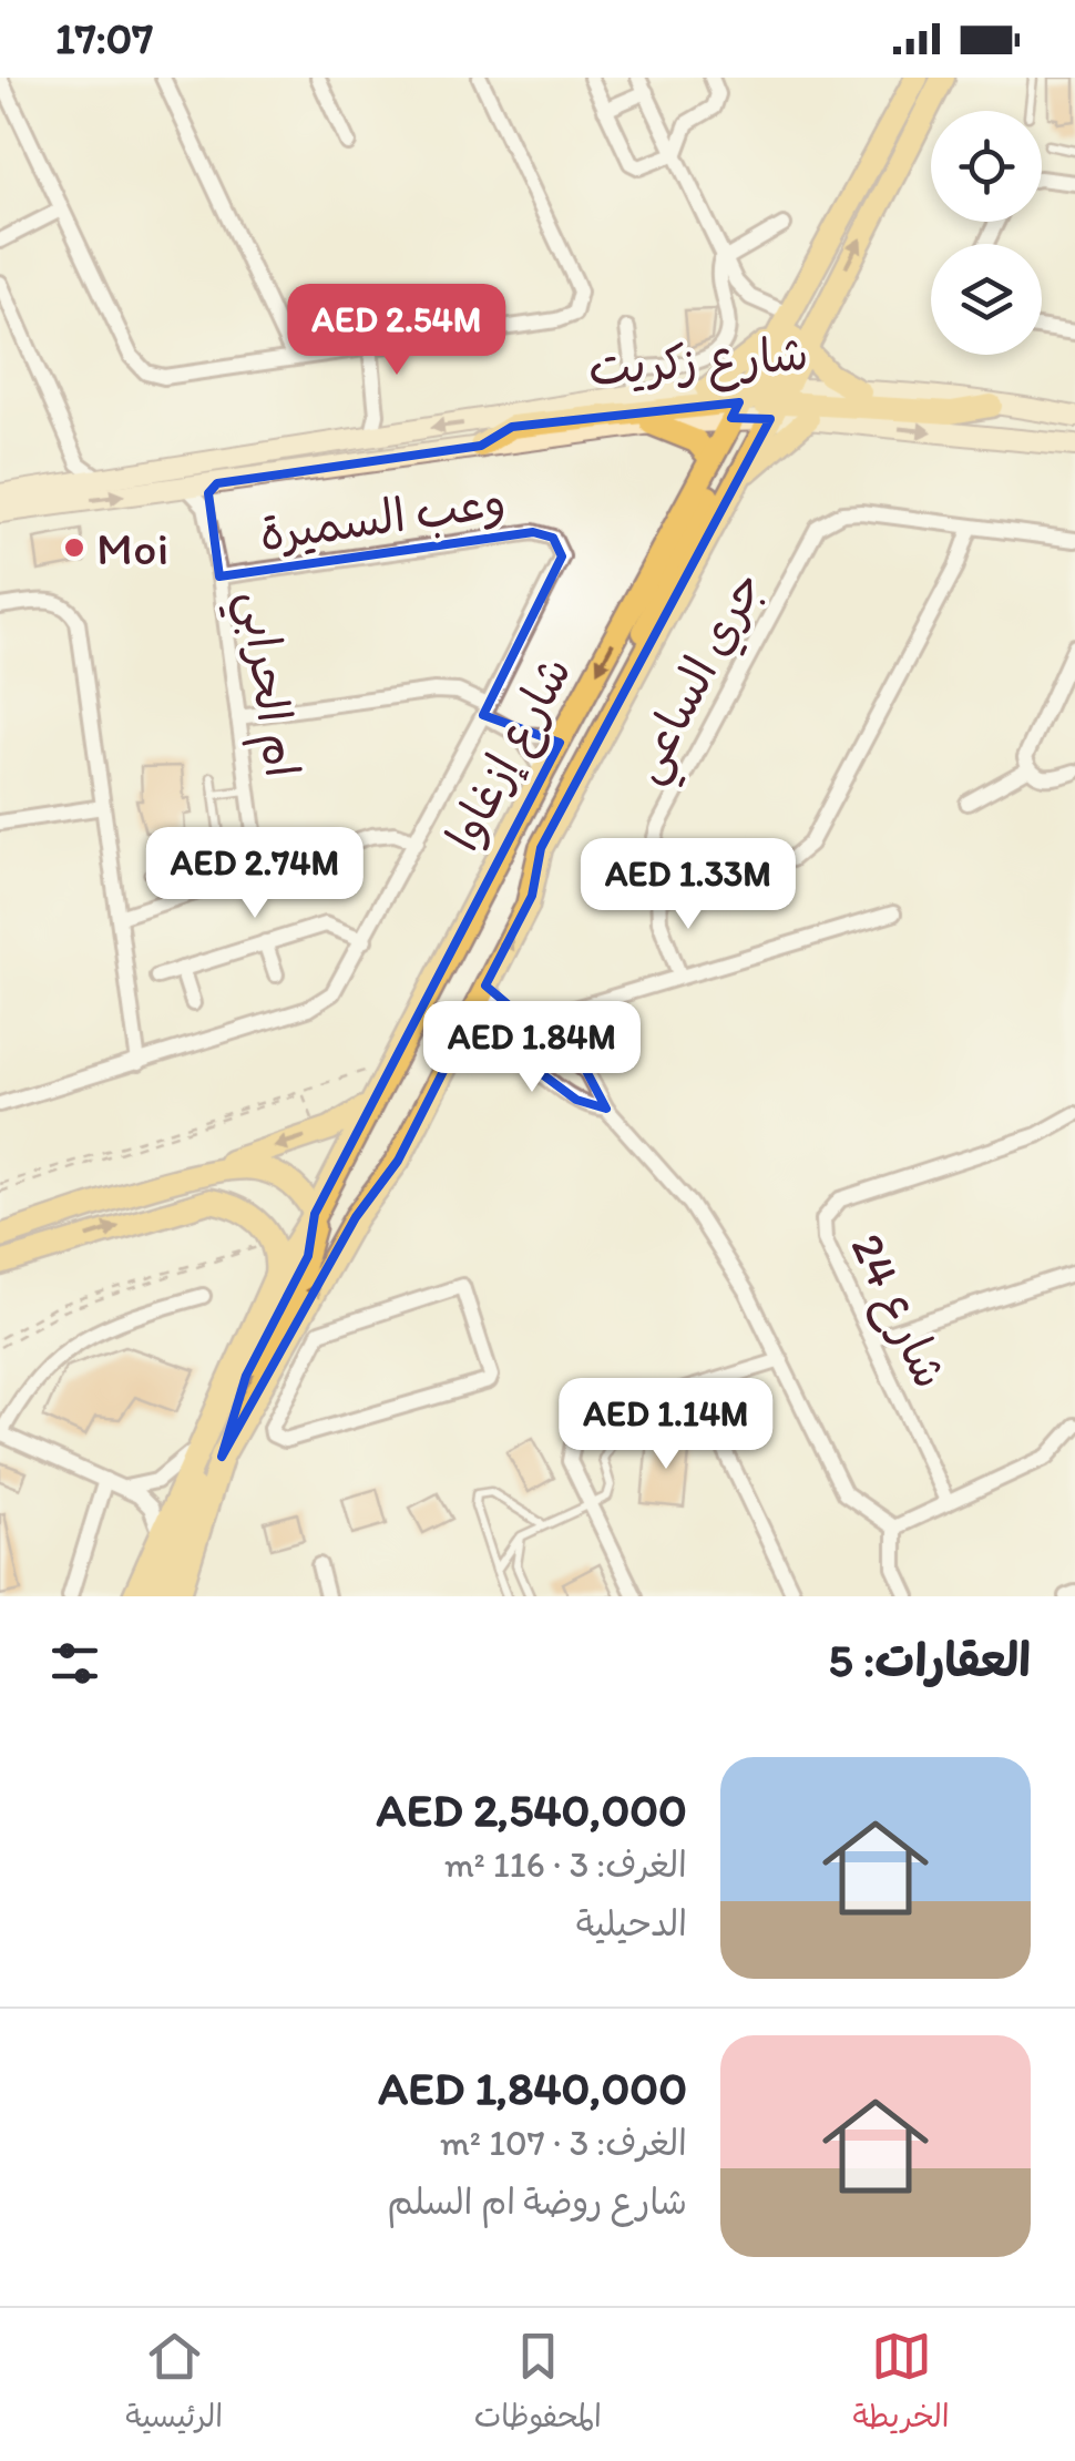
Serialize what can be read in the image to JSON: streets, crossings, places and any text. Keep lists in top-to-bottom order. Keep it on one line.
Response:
{"streets":{"main road":["شارع زكريت","شارع إزغاوا"],"street":["وعب السميرة","جري الساعي","ام الحرابي","شارع 24"]},"crossings":[["شارع زكريت","شارع إزغاوا"],["وعب السميرة","ام الحرابي"]],"places":["Moi"],"page":{"status":"17:07","price":["AED 2.54M","AED 2.74M","AED 1.33M","AED 1.84M","AED 1.14M"],"heading":"العقارات: 5","list":[{"name":"AED 2,540,000","note":"الغرف: 3 · 116 m² · الدحيلية"},{"name":"AED 1,840,000","note":"الغرف: 3 · 107 m² · شارع روضة ام السلم"}],"tabs":["الخريطة","المحفوظات","الرئيسية"]}}
